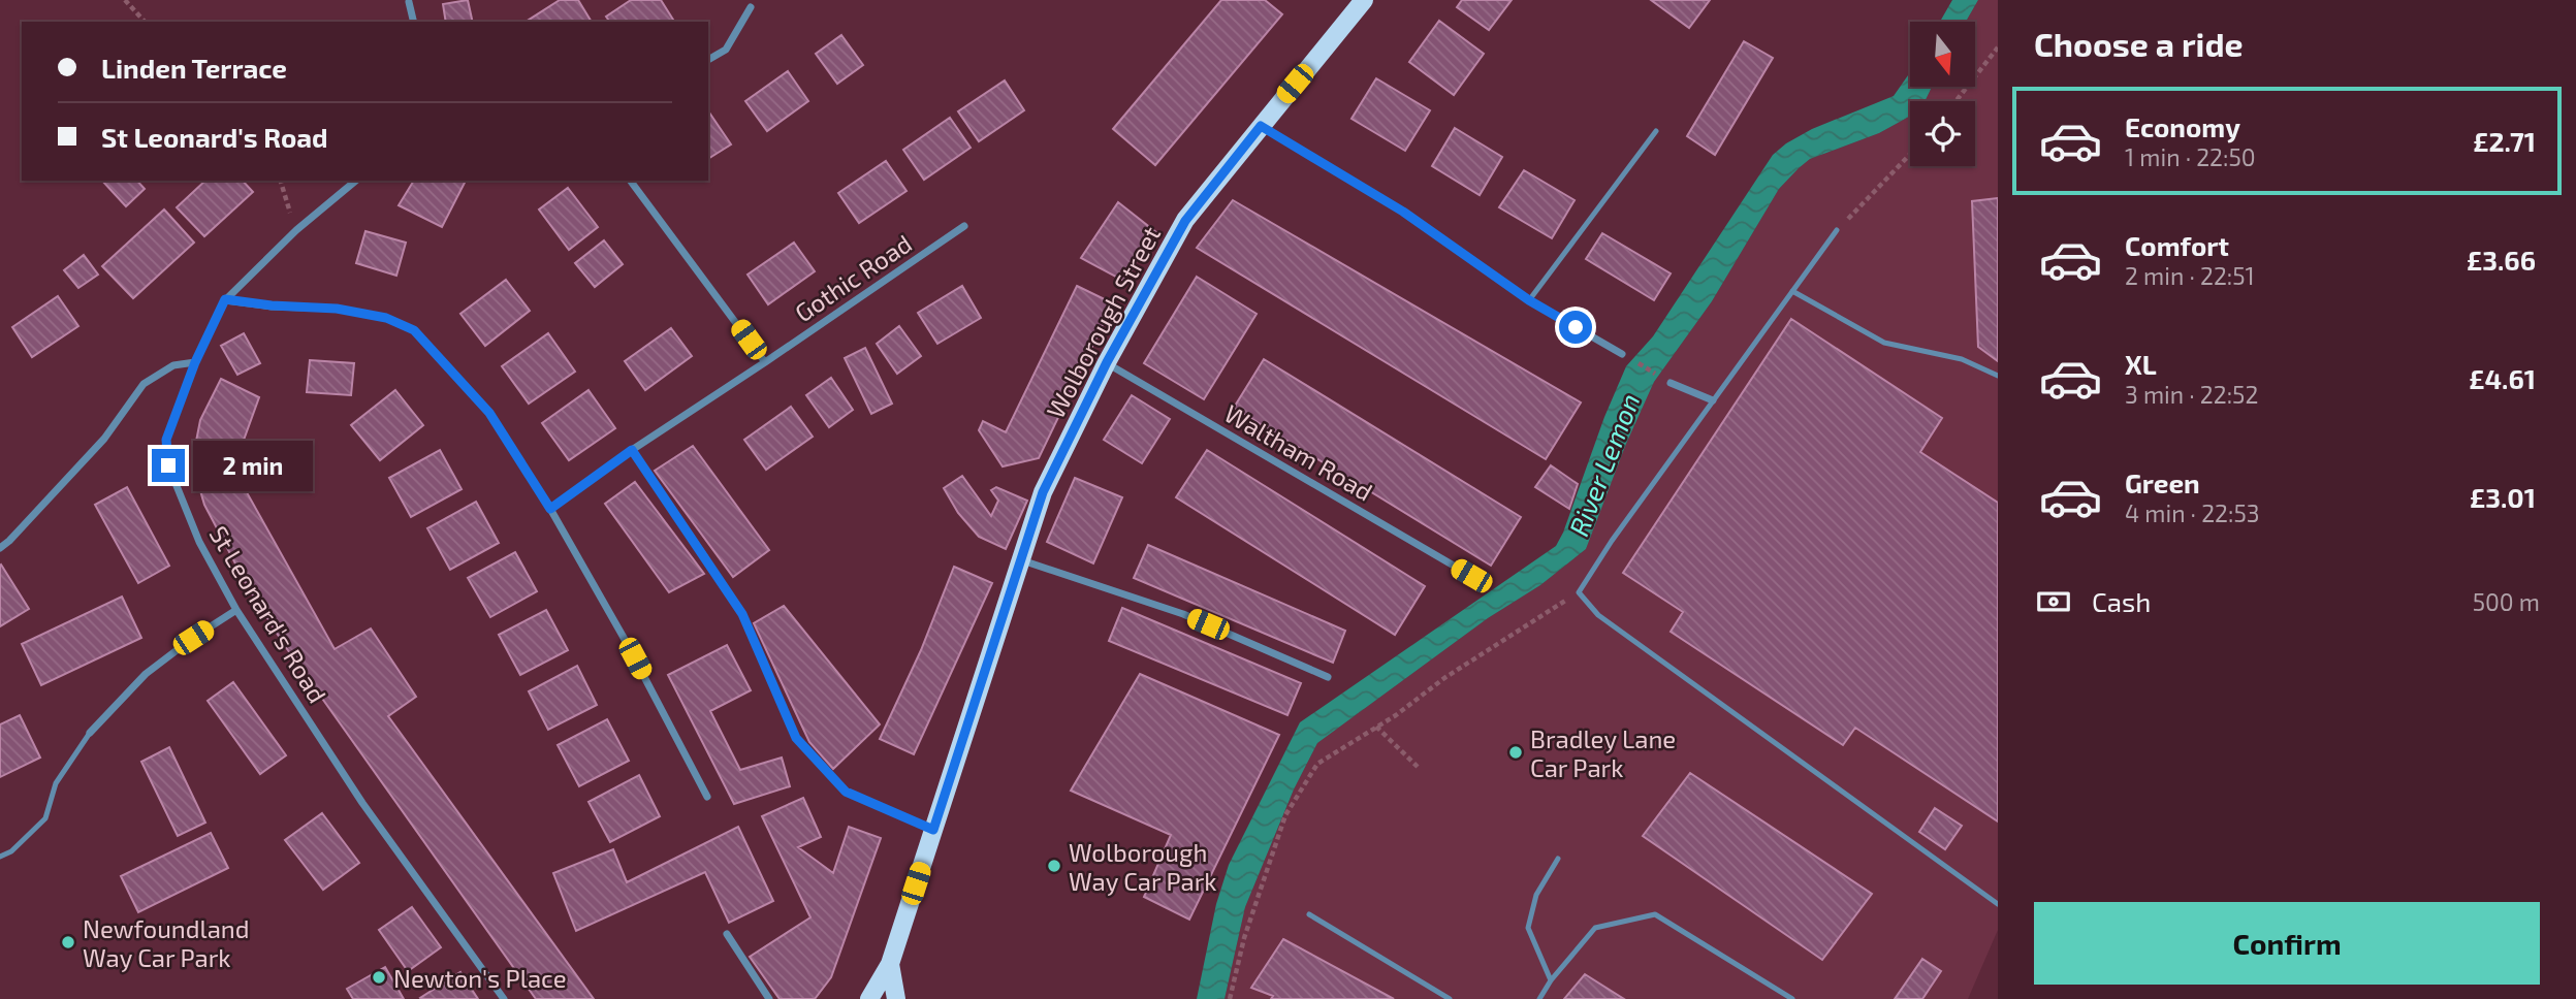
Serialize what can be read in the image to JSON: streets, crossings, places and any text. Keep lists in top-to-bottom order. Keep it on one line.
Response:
{"streets":{"main road":["Wolborough Street"],"street":["Gothic Road","Waltham Road","St Leonard's Road"]},"crossings":[["Wolborough Street","Waltham Road"]],"water":["River Lemon"],"places":["Bradley Lane Car Park","Wolborough Way Car Park","Newfoundland Way Car Park","Newton's Place"],"north":"bottom","page":{"heading":"Choose a ride","banner":["Linden Terrace","St Leonard's Road"],"list":[{"name":"Economy","note":"1 min · 22:50","value":"£2.71"},{"name":"Comfort","note":"2 min · 22:51","value":"£3.66"},{"name":"XL","note":"3 min · 22:52","value":"£4.61"},{"name":"Green","note":"4 min · 22:53","value":"£3.01"}],"bubble":"2 min","pay":["Cash","500 m"],"buttons":"Confirm"}}
